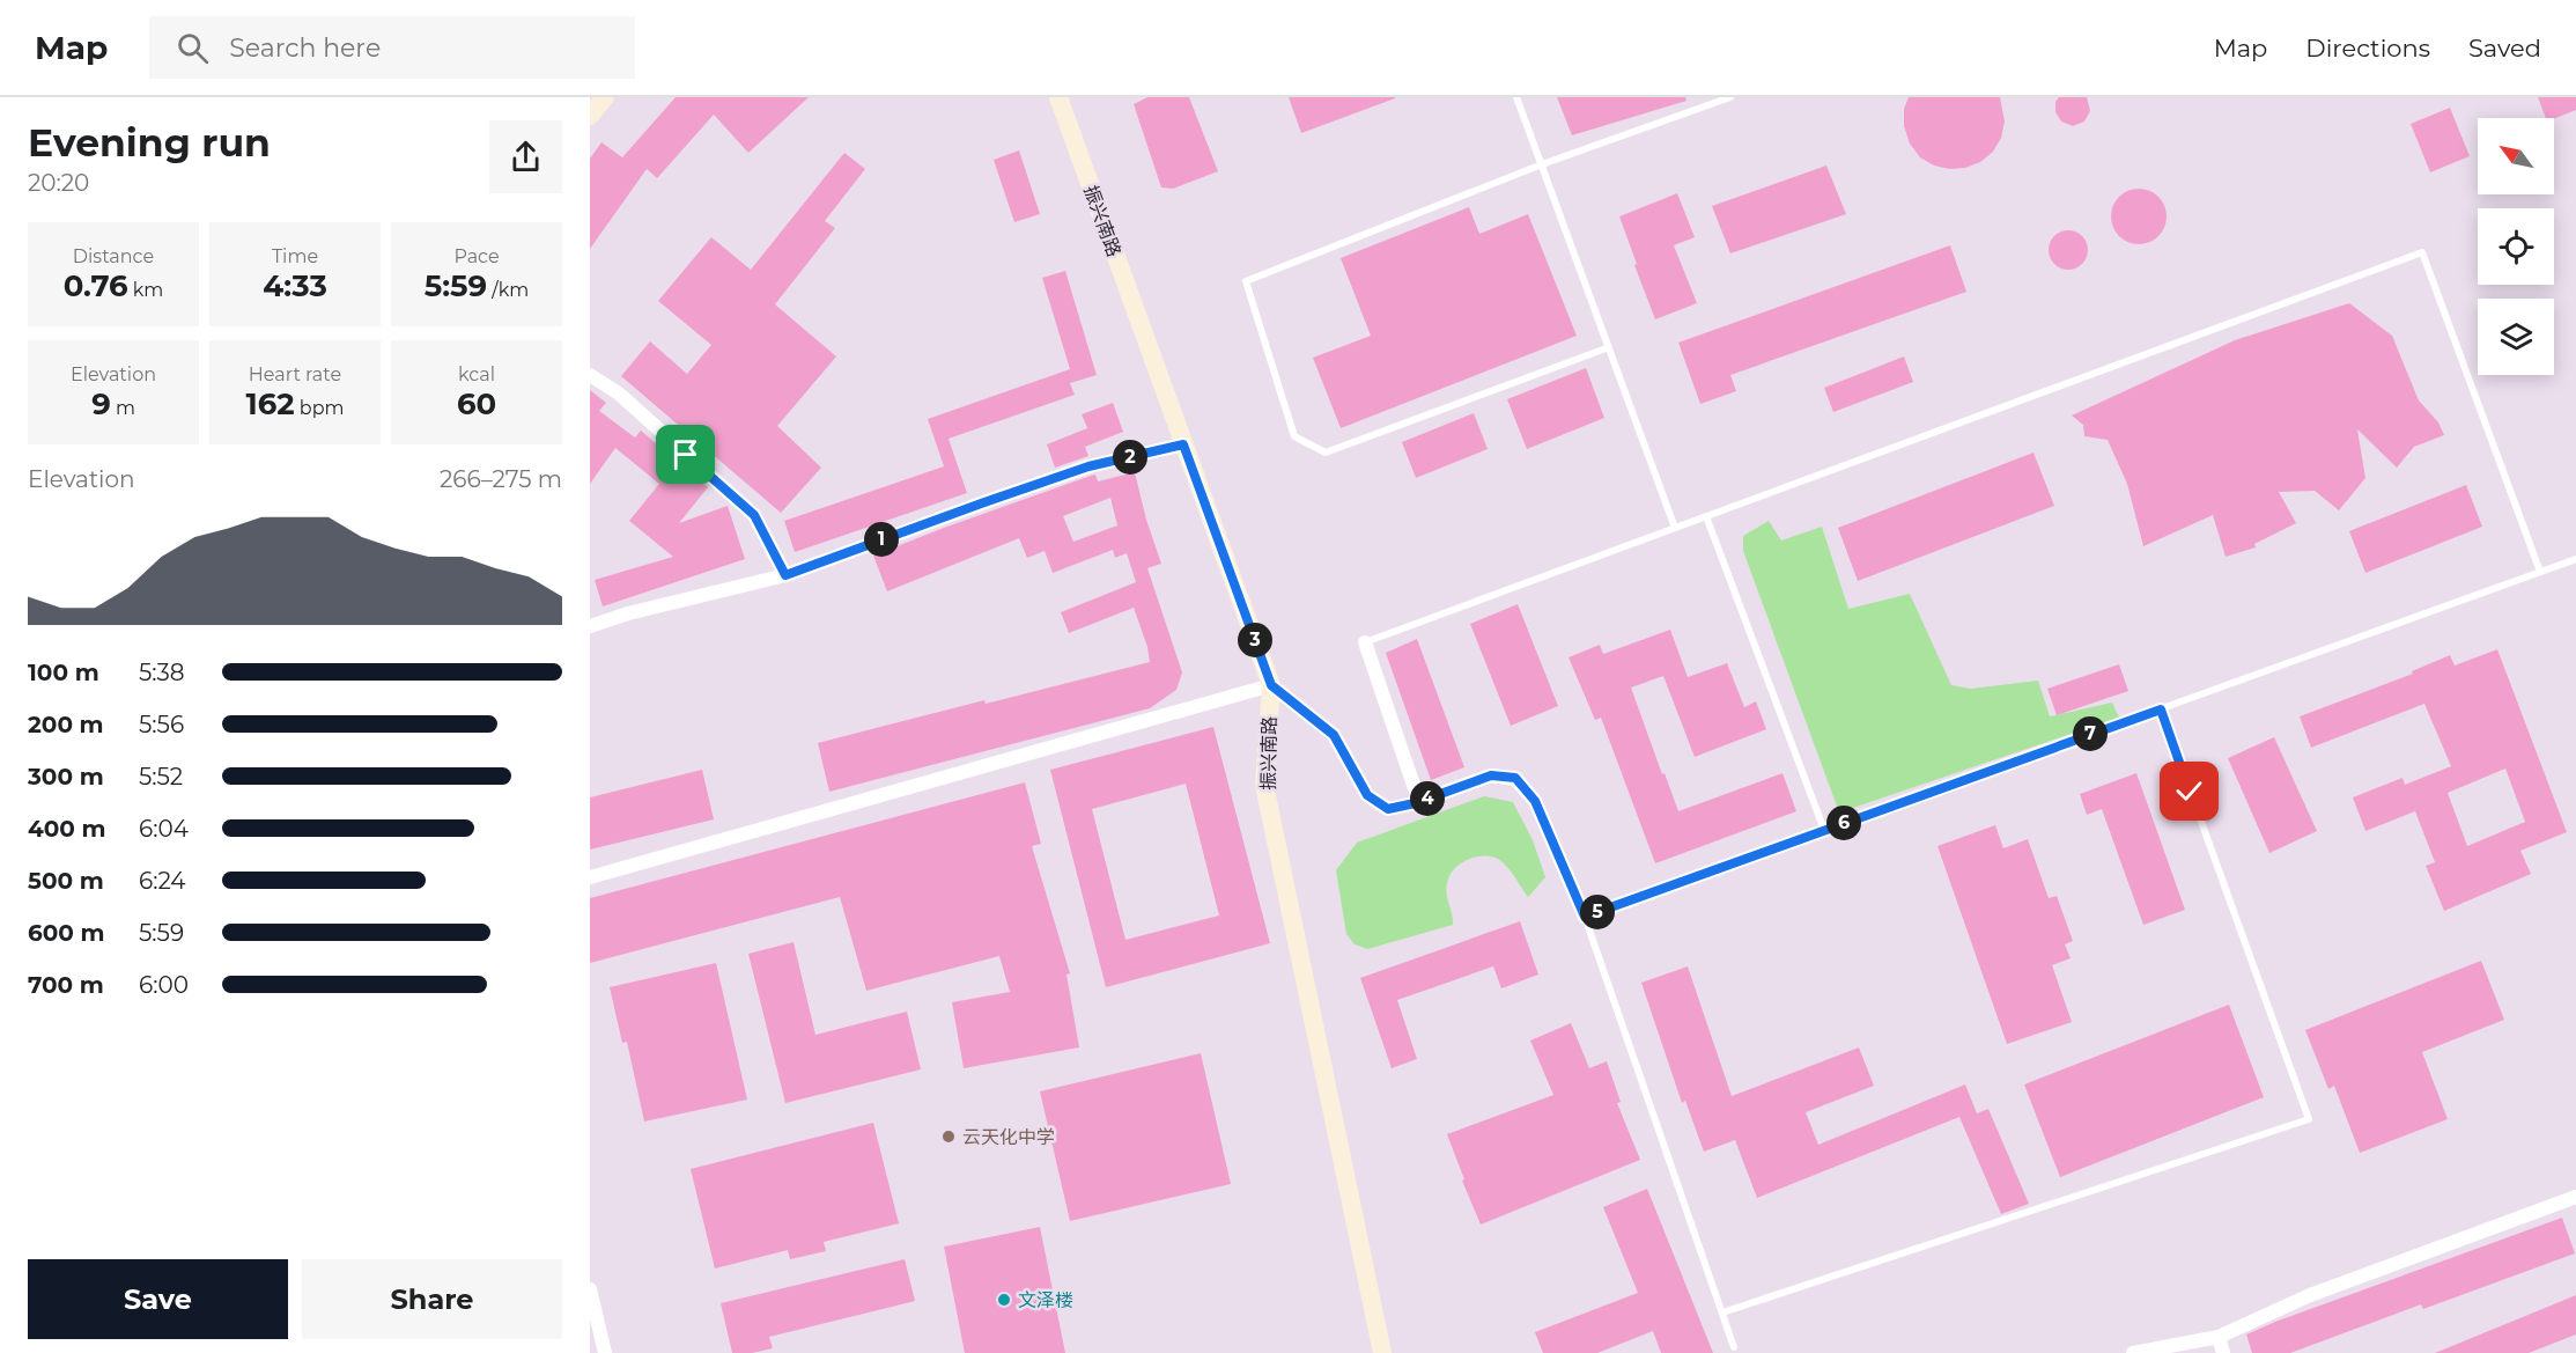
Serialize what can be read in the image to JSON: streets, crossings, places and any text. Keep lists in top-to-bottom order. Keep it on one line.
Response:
{"streets":{"main road":["振兴南路"]},"places":["云天化中学","文泽楼"],"north":"top left","page":{"header":"Map","search":"Search here","nav":["Map","Directions","Saved"],"heading":["Evening run","20:20"],"stats":[["Distance","0.76 km"],["Time","4:33"],["Pace","5:59 /km"],["Elevation","9 m"],["Heart rate","162 bpm"],["kcal","60"]],"pins":["2","1","3","7","4","6","5"],"chart":["Elevation","266–275 m"],"list":[{"name":"100 m","note":"5:38"},{"name":"200 m","note":"5:56"},{"name":"300 m","note":"5:52"},{"name":"400 m","note":"6:04"},{"name":"500 m","note":"6:24"},{"name":"600 m","note":"5:59"},{"name":"700 m","note":"6:00"}],"buttons":["Save","Share"]}}
